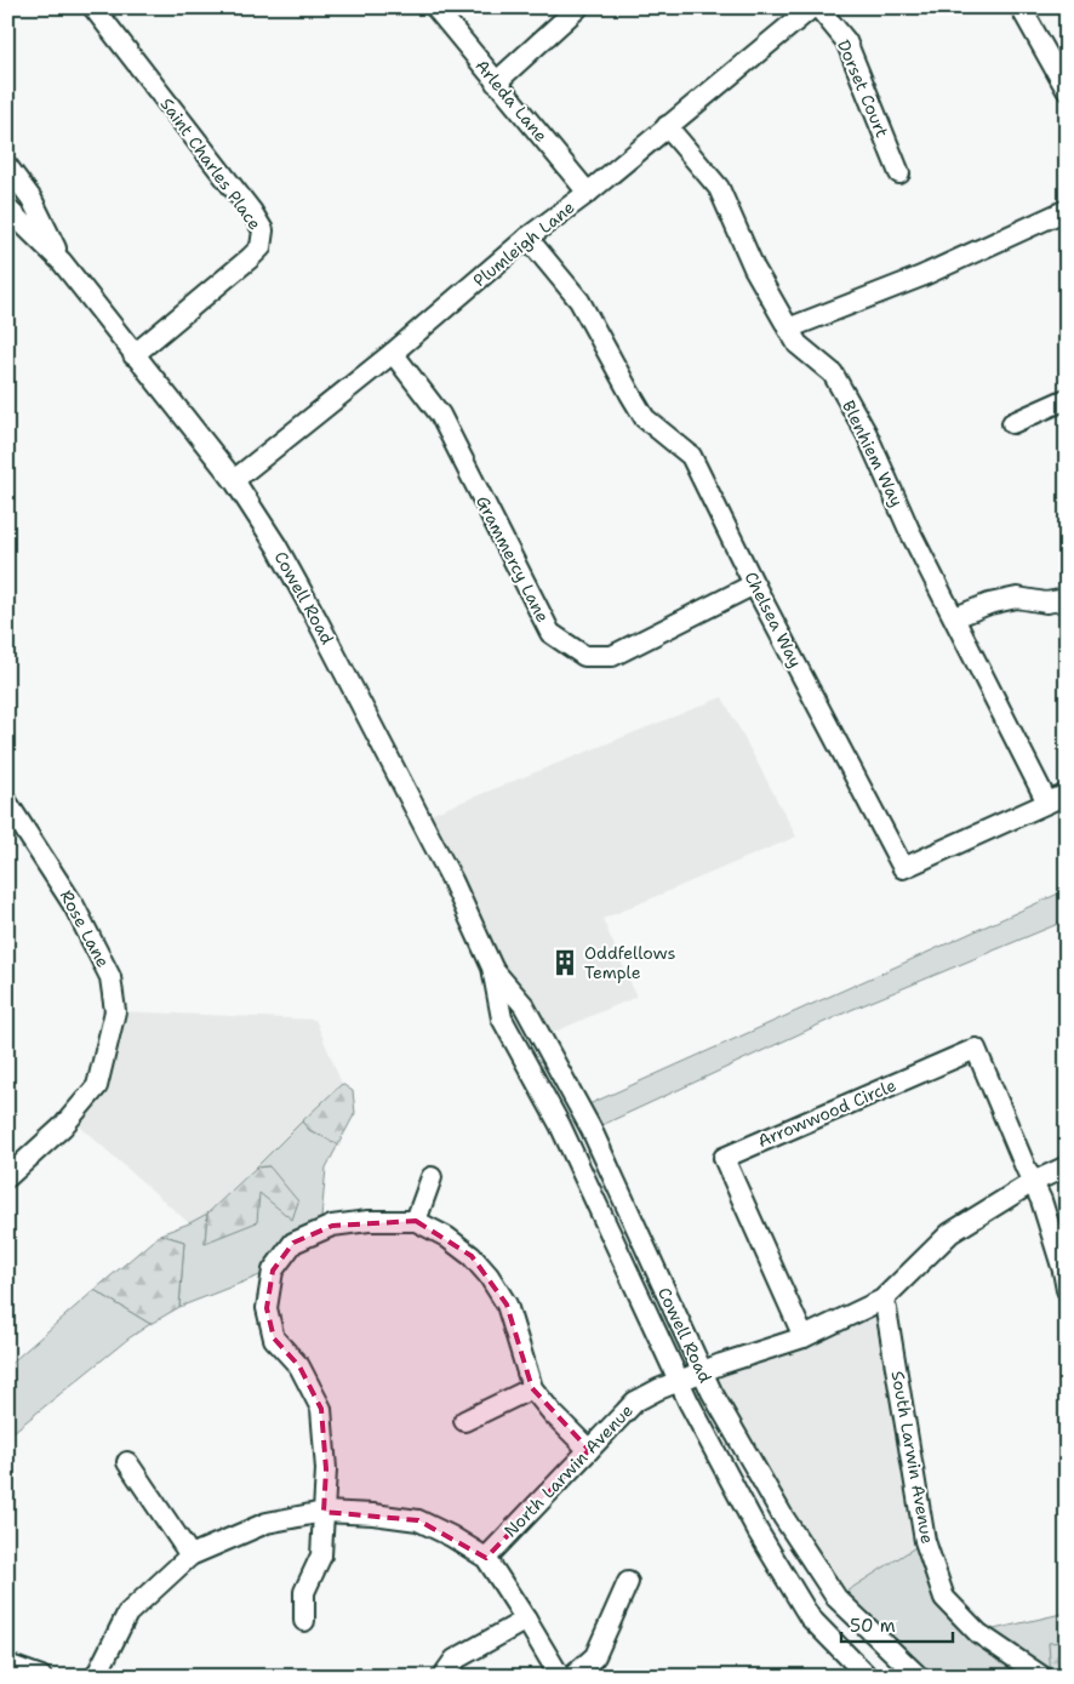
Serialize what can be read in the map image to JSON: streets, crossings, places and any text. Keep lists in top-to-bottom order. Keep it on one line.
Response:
{"streets":{"street":["Dorset Court","Arleda Lane","Saint Charles Place","Plumleigh Lane","Blenhiem Way","Grammercy Lane","Cowell Road","Chelsea Way","Rose Lane","Arrowwood Circle","South Larwin Avenue","North Larwin Avenue"]},"crossings":[["Arleda Lane","Plumleigh Lane"],["Saint Charles Place","Cowell Road"],["Plumleigh Lane","Blenhiem Way"],["Plumleigh Lane","Grammercy Lane"],["Plumleigh Lane","Cowell Road"],["Plumleigh Lane","Chelsea Way"],["Blenhiem Way","Chelsea Way"],["Grammercy Lane","Chelsea Way"],["Cowell Road","North Larwin Avenue"],["Arrowwood Circle","North Larwin Avenue"],["South Larwin Avenue","North Larwin Avenue"]],"places":{"building":["Oddfellows Temple"]},"scale_bar":"50 m"}
